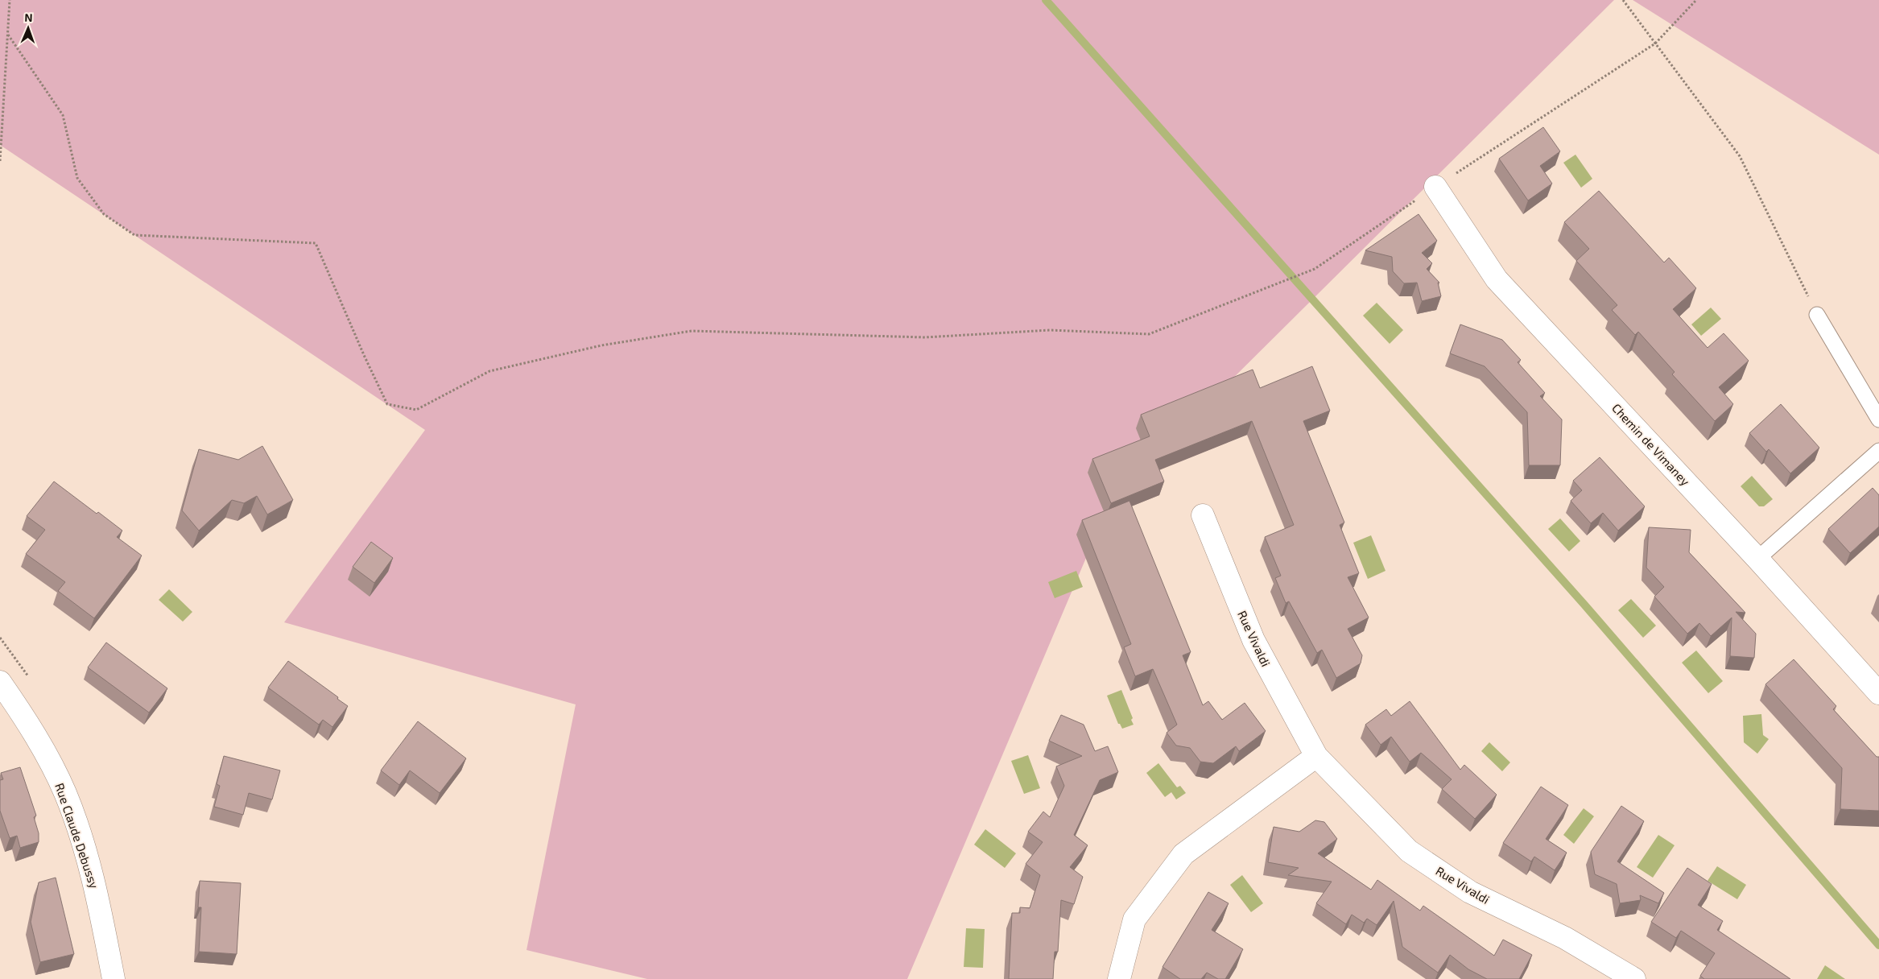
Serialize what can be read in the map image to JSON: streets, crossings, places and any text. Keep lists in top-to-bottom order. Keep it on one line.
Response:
{"streets":{"street":["Chemin de Vimaney","Rue Vivaldi","Rue Claude Debussy"]},"north":"top"}
